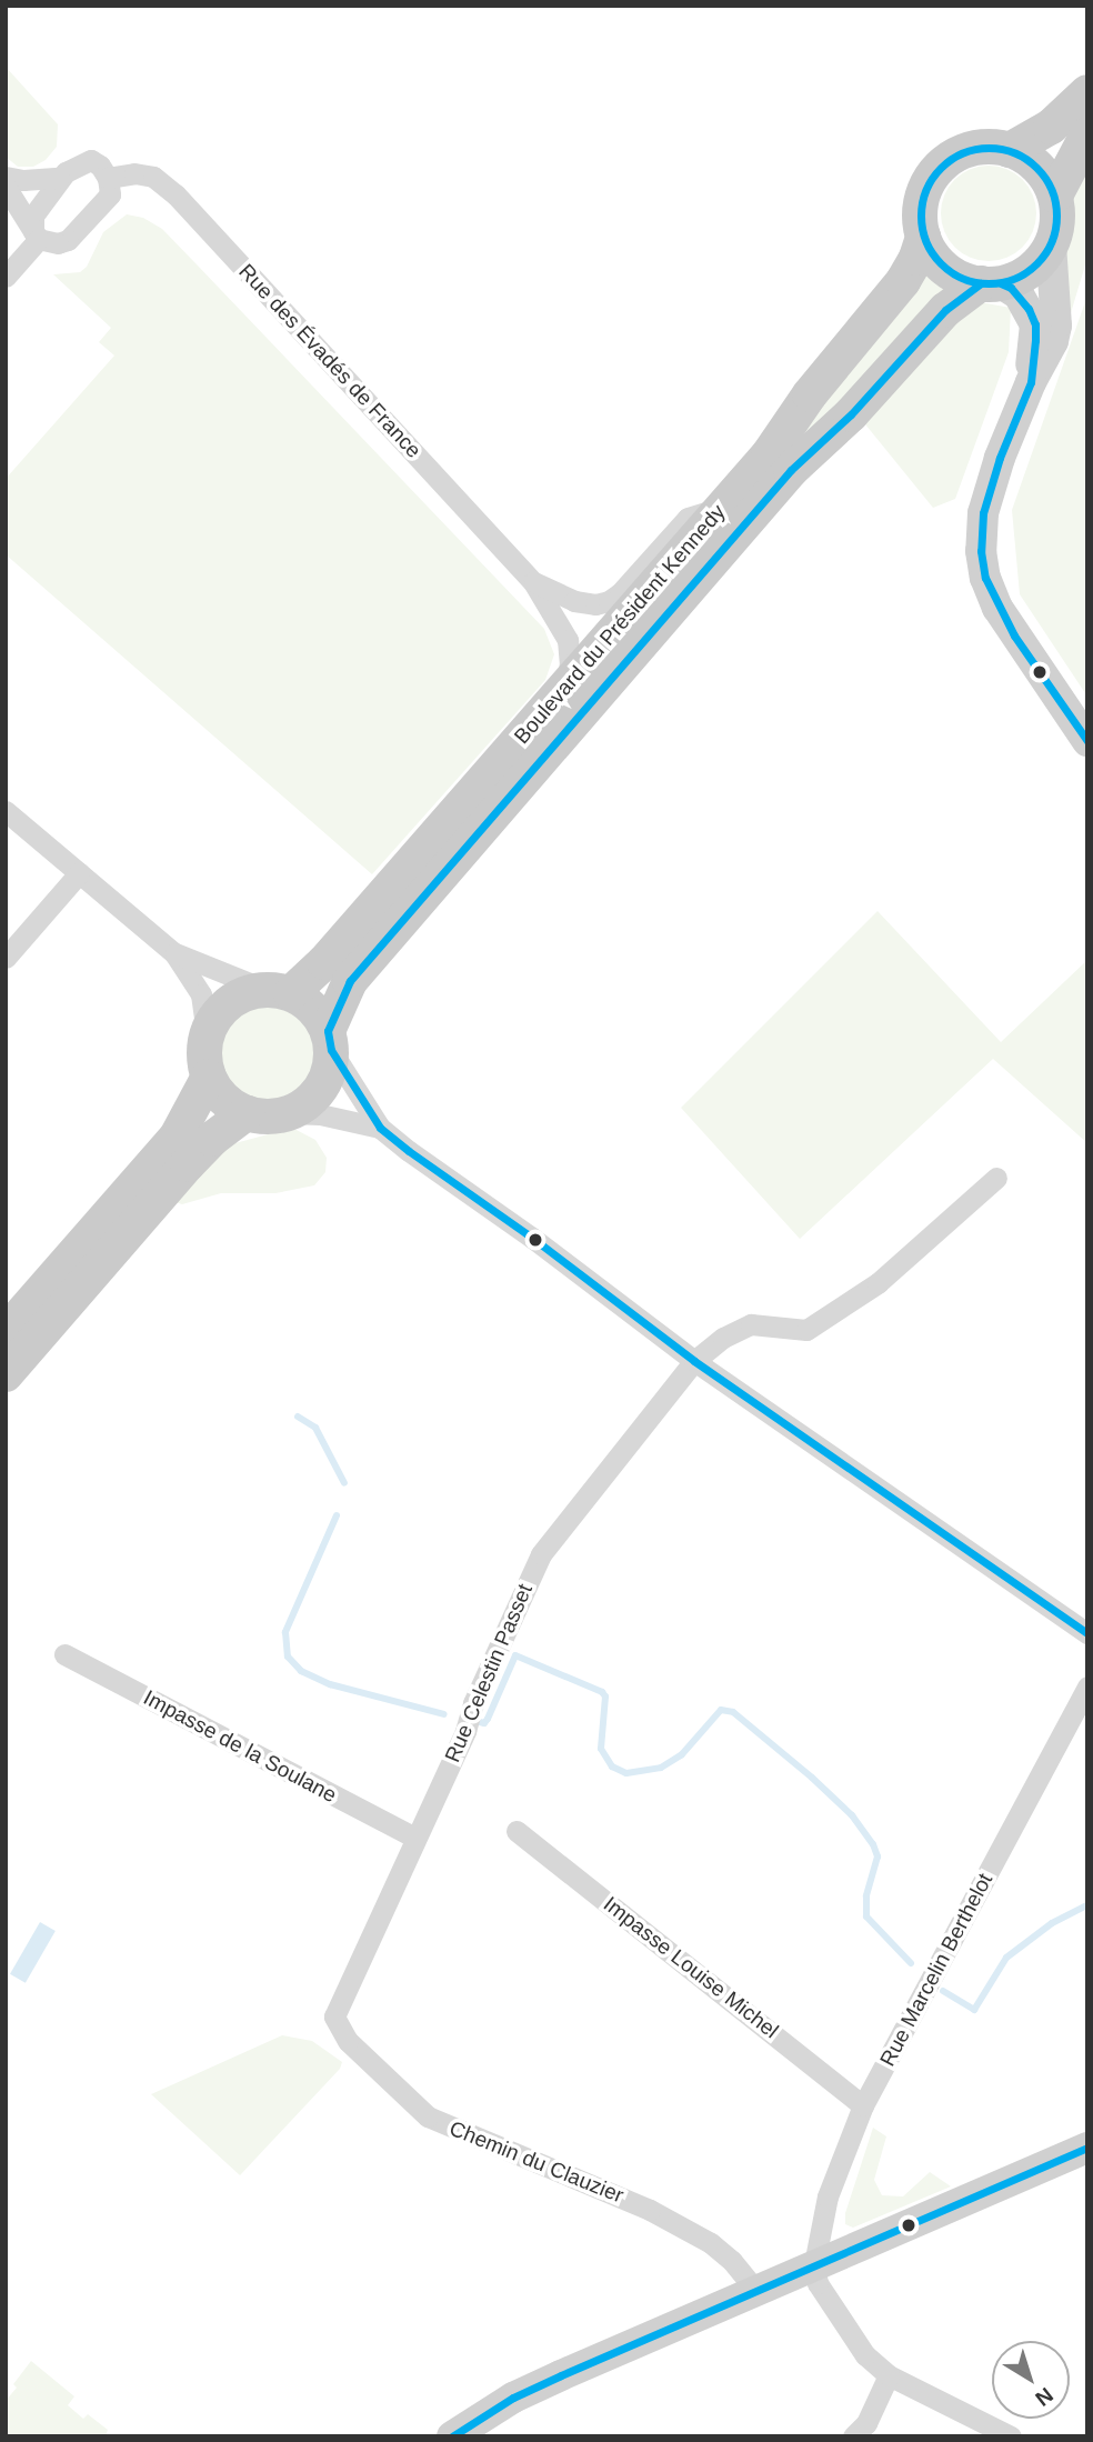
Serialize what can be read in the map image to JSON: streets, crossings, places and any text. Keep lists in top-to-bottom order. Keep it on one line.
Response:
{"streets":{"main road":["Boulevard du Président Kennedy"],"street":["Rue des Évadés de France","Rue Celestin Passet","Impasse de la Soulane","Impasse Louise Michel","Rue Marcelin Berthelot","Chemin du Clauzier"]},"crossings":[["Rue des Évadés de France","Boulevard du Président Kennedy"],["Rue Celestin Passet","Impasse de la Soulane"],["Rue Celestin Passet","Chemin du Clauzier"],["Impasse Louise Michel","Rue Marcelin Berthelot"]],"north":"bottom right"}
